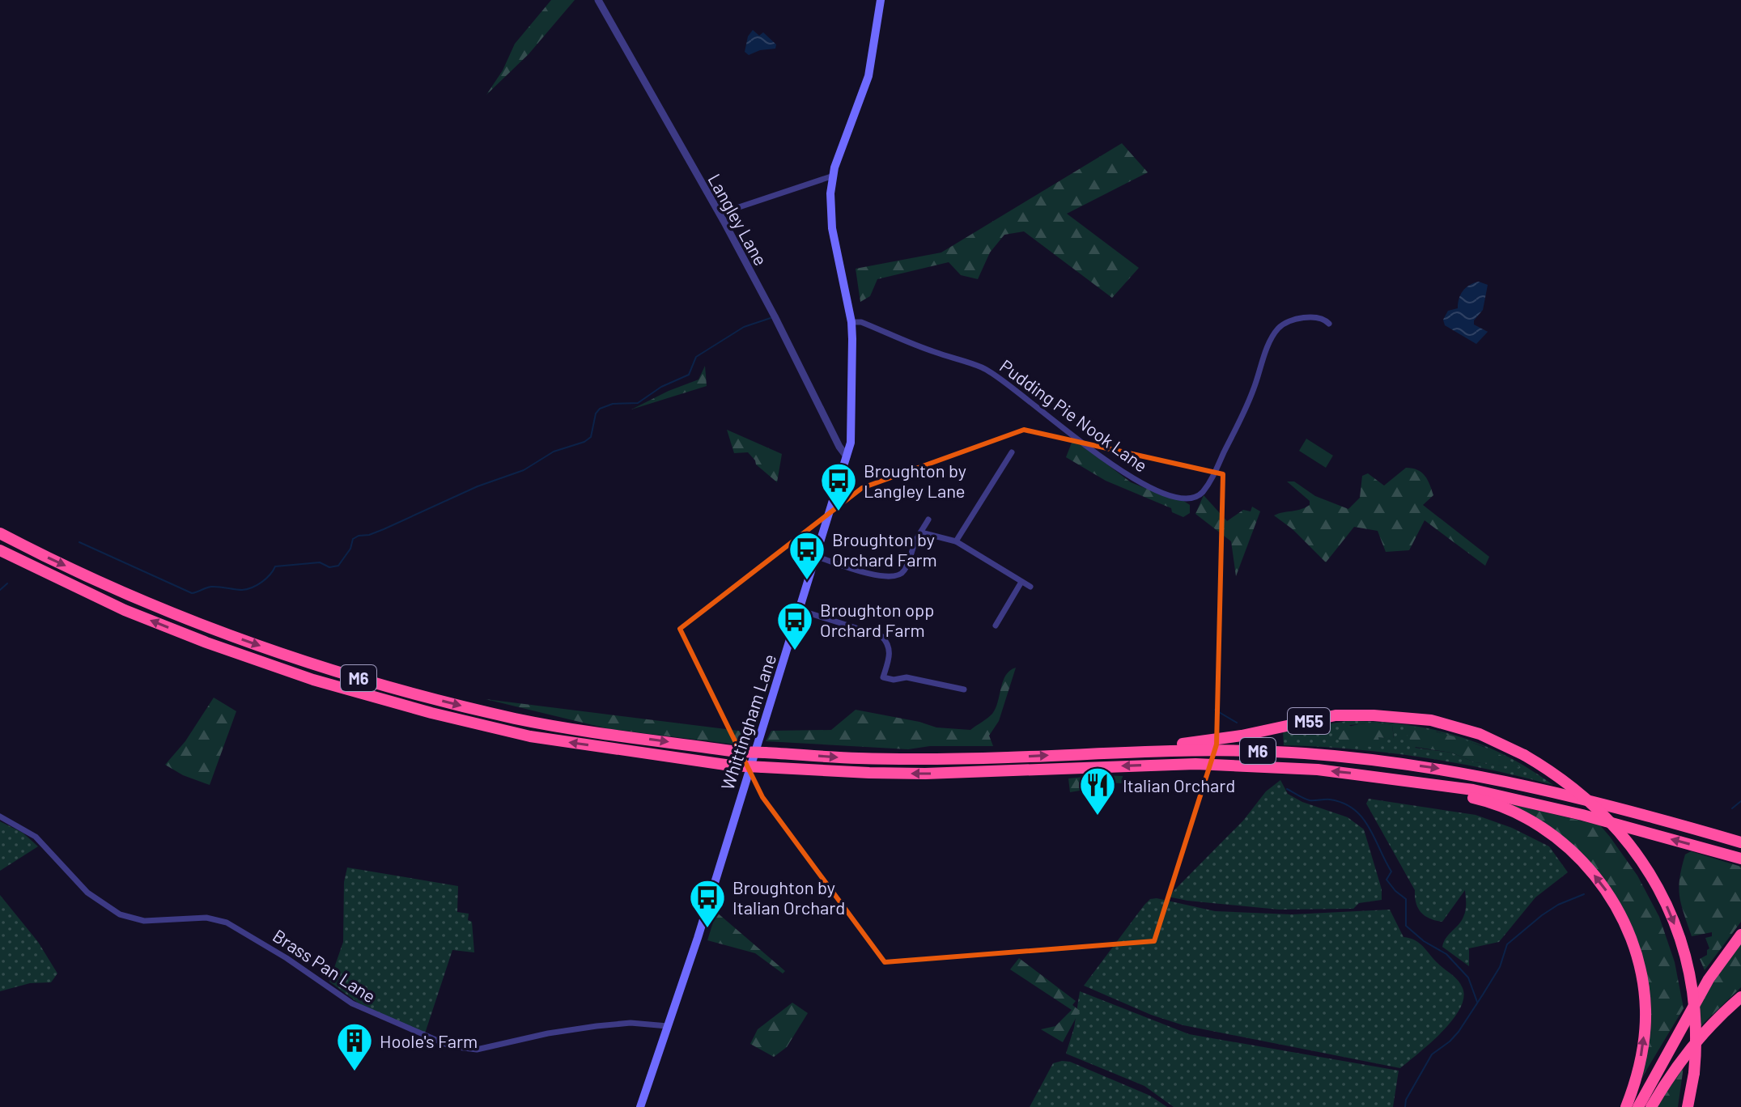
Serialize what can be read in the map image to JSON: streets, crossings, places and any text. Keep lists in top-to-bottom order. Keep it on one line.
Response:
{"streets":{"highway":["M6","M55"],"main road":["Whittingham Lane"],"street":["Langley Lane","Pudding Pie Nook Lane","Brass Pan Lane"]},"crossings":[["Langley Lane","Whittingham Lane"],["Pudding Pie Nook Lane","Whittingham Lane"],["M6","M55"],["Whittingham Lane","Brass Pan Lane"]],"places":{"bus stop":["Broughton by Langley Lane","Broughton by Orchard Farm","Broughton opp Orchard Farm","Broughton by Italian Orchard"],"restaurant":["Italian Orchard"],"building":["Hoole's Farm"]}}
